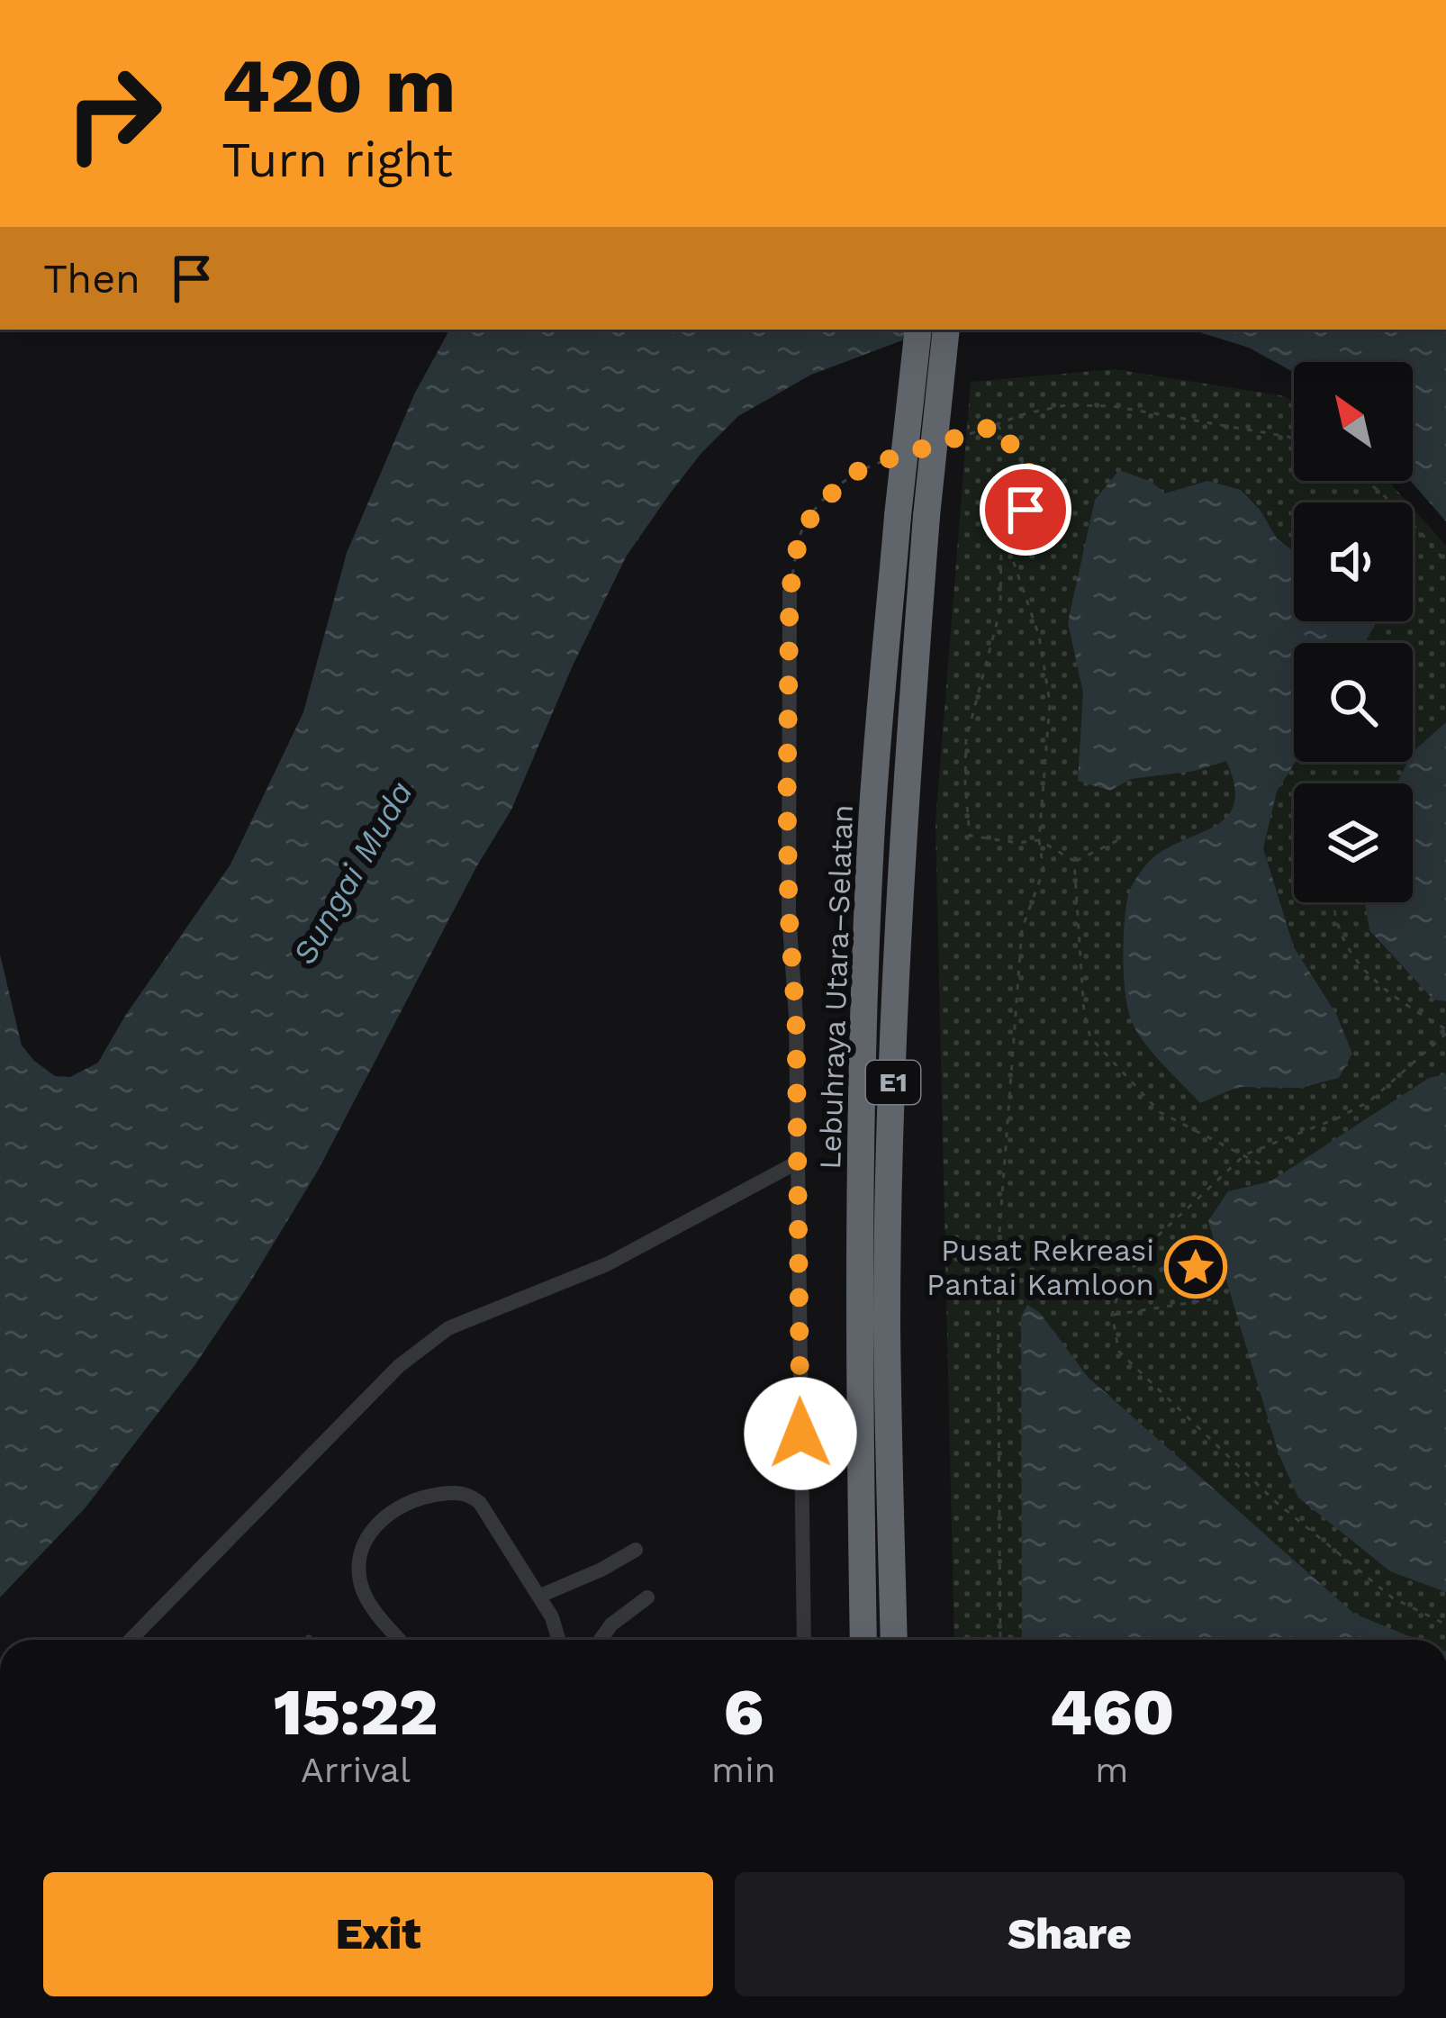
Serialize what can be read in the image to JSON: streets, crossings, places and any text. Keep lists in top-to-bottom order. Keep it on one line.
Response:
{"streets":{"highway":["Lebuhraya Utara–Selatan","E1"]},"water":["Sungai Muda"],"places":{"place":["Pusat Rekreasi Pantai Kamloon"]},"north":"top left","page":{"turn":["420 m","Turn right"],"then":"Then","eta":["15:22","Arrival","6","min","460","m"],"buttons":["Exit","Share"]}}
